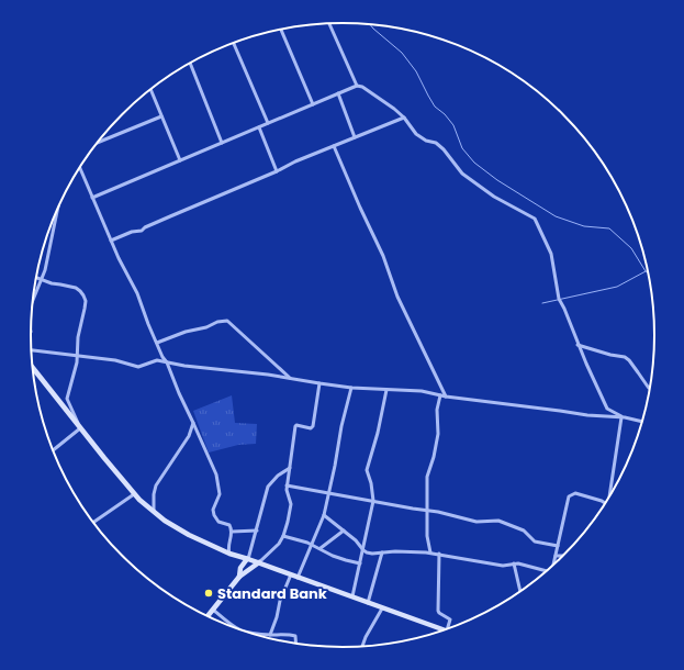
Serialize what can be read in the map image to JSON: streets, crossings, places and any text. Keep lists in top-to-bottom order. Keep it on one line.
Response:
{"places":["Standard Bank"]}
